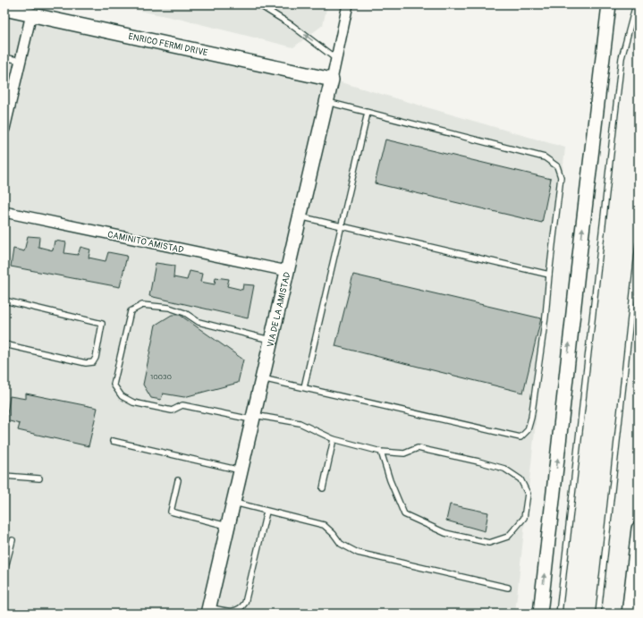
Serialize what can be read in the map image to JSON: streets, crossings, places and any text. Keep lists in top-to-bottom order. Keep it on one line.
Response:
{"streets":{"main road":["ENRICO FERMI DRIVE","VIA DE LA AMISTAD"],"street":["CAMINITO AMISTAD"]},"crossings":[["ENRICO FERMI DRIVE","VIA DE LA AMISTAD"],["CAMINITO AMISTAD","VIA DE LA AMISTAD"]],"house_numbers":["10030"]}
